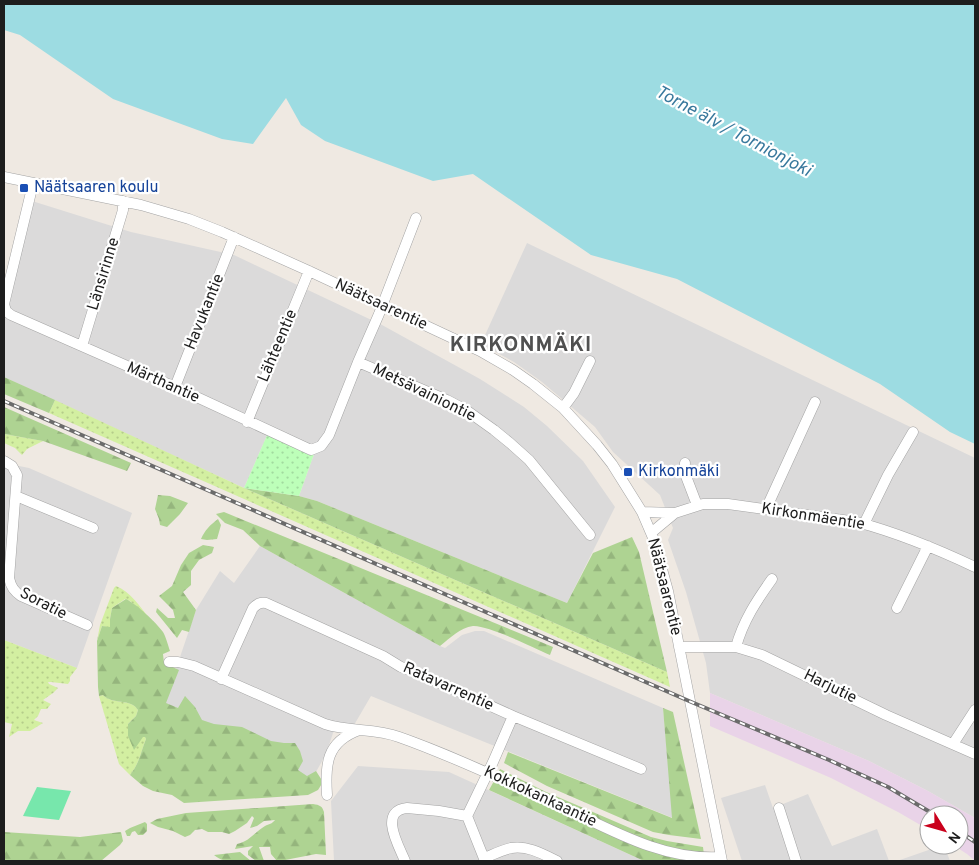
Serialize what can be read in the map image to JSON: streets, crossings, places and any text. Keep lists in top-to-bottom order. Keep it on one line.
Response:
{"streets":{"street":["Länsirinne","Näätsaarentie","Havukantie","Lähteentie","Märthantie","Metsävainiontie","Kirkonmäentie","Soratie","Ratavarrentie","Harjutie","Kokkokankaantie"]},"crossings":[["Länsirinne","Näätsaarentie"],["Länsirinne","Märthantie"],["Näätsaarentie","Havukantie"],["Näätsaarentie","Lähteentie"],["Näätsaarentie","Märthantie"],["Näätsaarentie","Kirkonmäentie"],["Näätsaarentie","Harjutie"],["Näätsaarentie","Kokkokankaantie"],["Havukantie","Märthantie"],["Lähteentie","Märthantie"],["Märthantie","Metsävainiontie"],["Ratavarrentie","Kokkokankaantie"]],"districts":["KIRKONMÄKI"],"water":["Torne älv / Tornionjoki"],"places":{"transit":["Näätsaaren koulu","Kirkonmäki"]},"north":"bottom right"}
